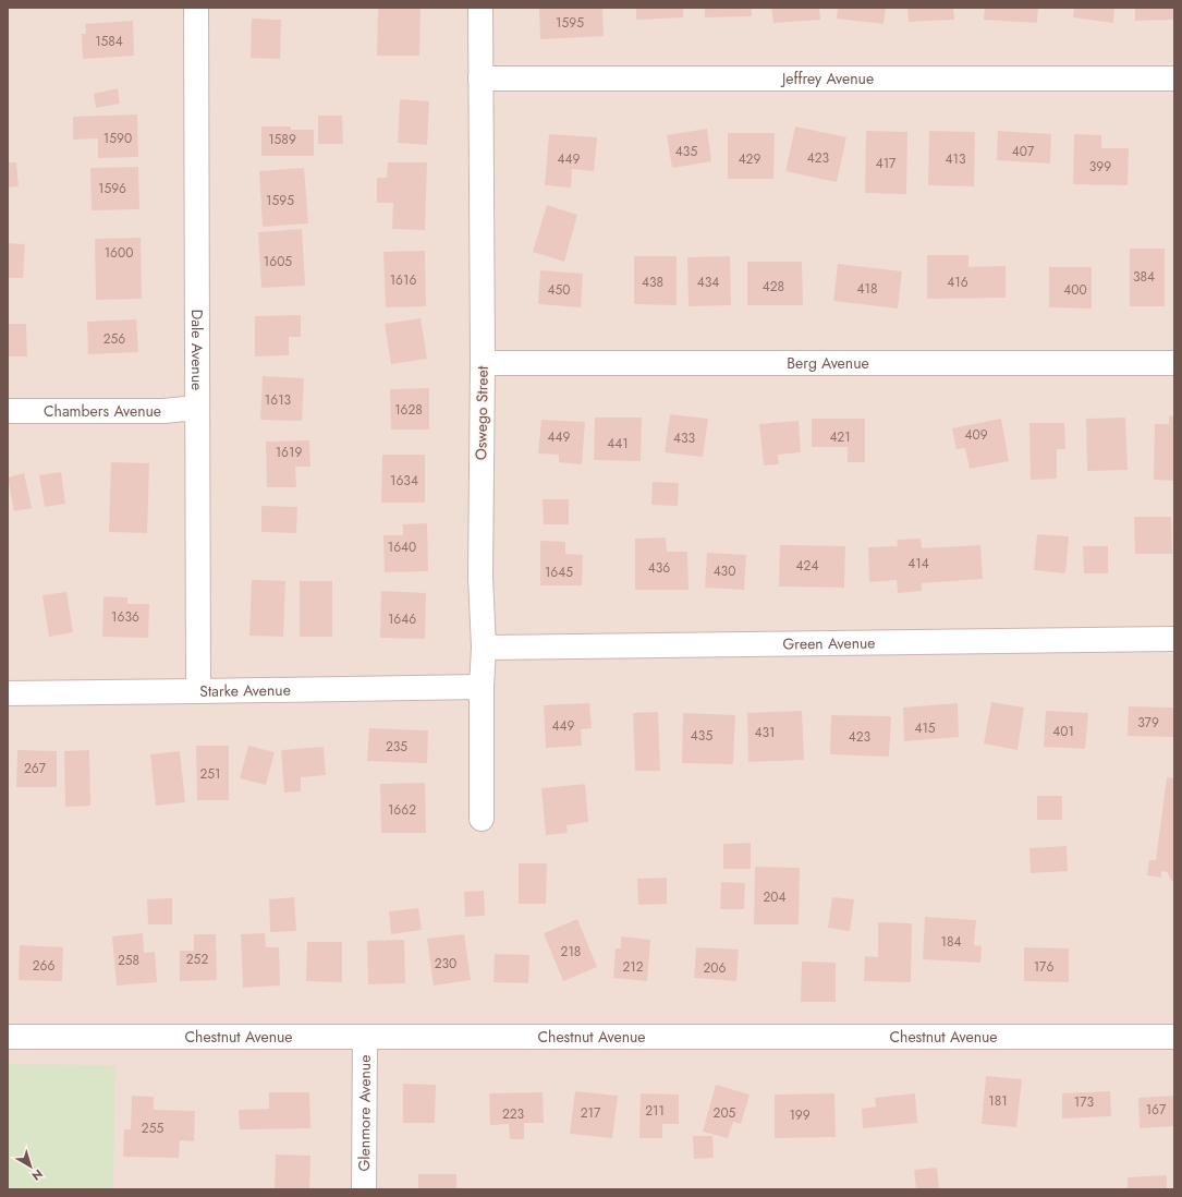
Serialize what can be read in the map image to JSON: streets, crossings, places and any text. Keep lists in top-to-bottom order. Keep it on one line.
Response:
{"streets":{"street":["Jeffrey Avenue","Dale Avenue","Berg Avenue","Chambers Avenue","Oswego Street","Green Avenue","Starke Avenue","Chestnut Avenue","Glenmore Avenue"]},"crossings":[["Jeffrey Avenue","Oswego Street"],["Dale Avenue","Chambers Avenue"],["Dale Avenue","Starke Avenue"],["Berg Avenue","Oswego Street"],["Oswego Street","Green Avenue"],["Oswego Street","Starke Avenue"],["Chestnut Avenue","Glenmore Avenue"]],"house_numbers":["1595","1584","1590","1589","435","407","423","449","429","413","417","399","1596","1595","1600","1605","384","1616","438","434","416","428","418","450","400","256","1613","1628","409","449","421","433","441","1619","1634","1640","414","424","436","430","1645","1636","1646","379","449","415","401","431","435","423","235","267","251","1662","204","184","218","252","258","230","266","212","176","206","181","173","167","211","217","205","223","199","255"],"north":"bottom right"}
